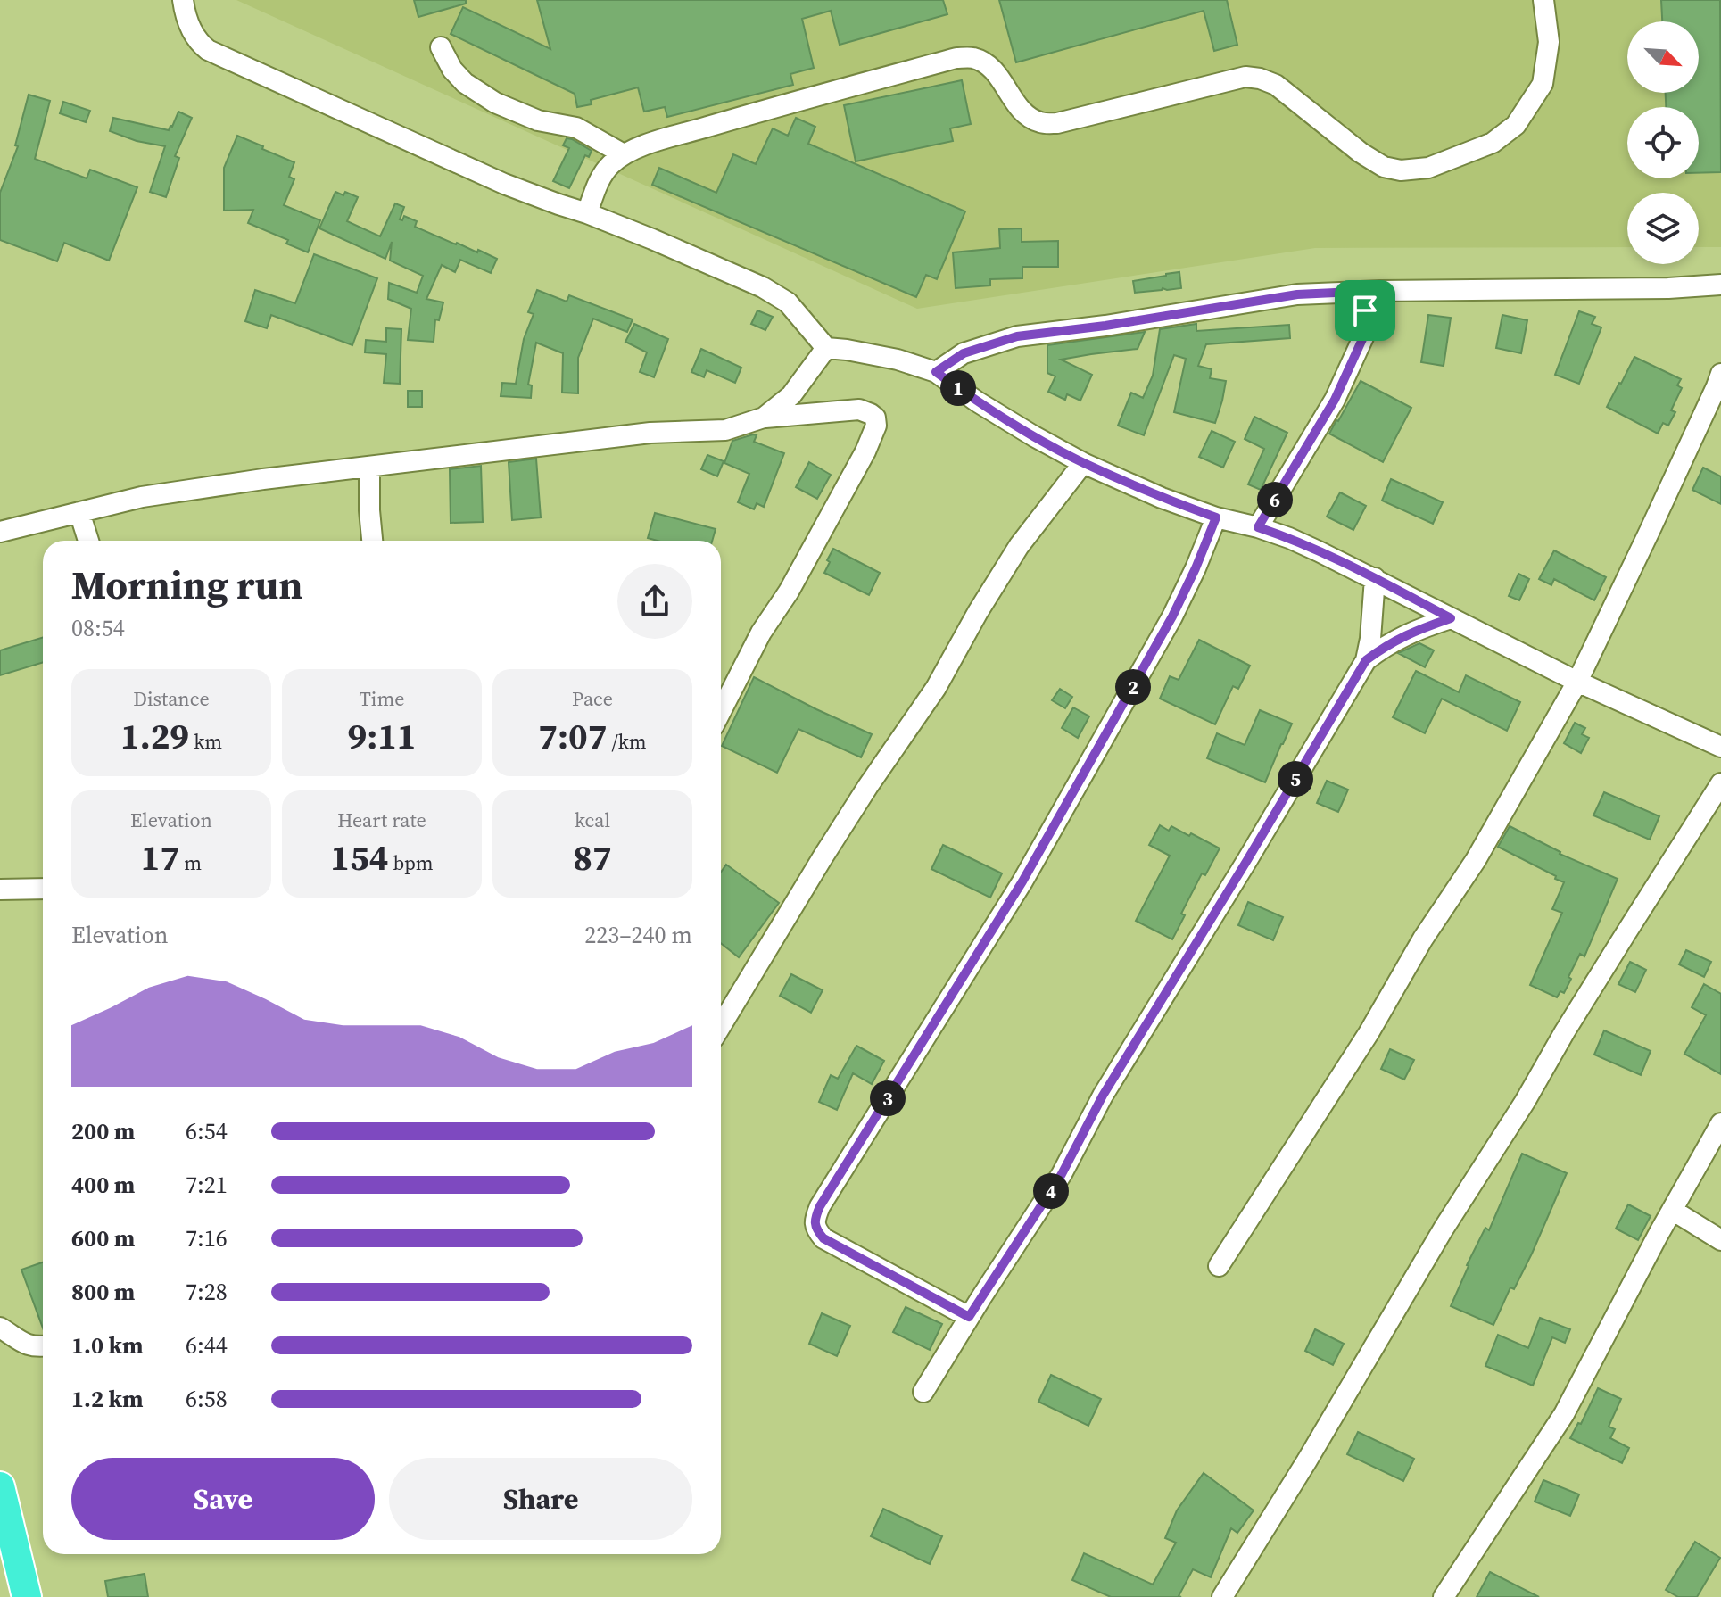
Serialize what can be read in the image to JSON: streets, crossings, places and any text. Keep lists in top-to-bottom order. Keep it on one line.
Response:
{"north":"bottom right","page":{"pins":["1","6","2","5","3","4"],"heading":["Morning run","08:54"],"stats":[["Distance","1.29 km"],["Time","9:11"],["Pace","7:07 /km"],["Elevation","17 m"],["Heart rate","154 bpm"],["kcal","87"]],"chart":["Elevation","223–240 m"],"list":[{"name":"200 m","note":"6:54"},{"name":"400 m","note":"7:21"},{"name":"600 m","note":"7:16"},{"name":"800 m","note":"7:28"},{"name":"1.0 km","note":"6:44"},{"name":"1.2 km","note":"6:58"}],"buttons":["Save","Share"]}}
